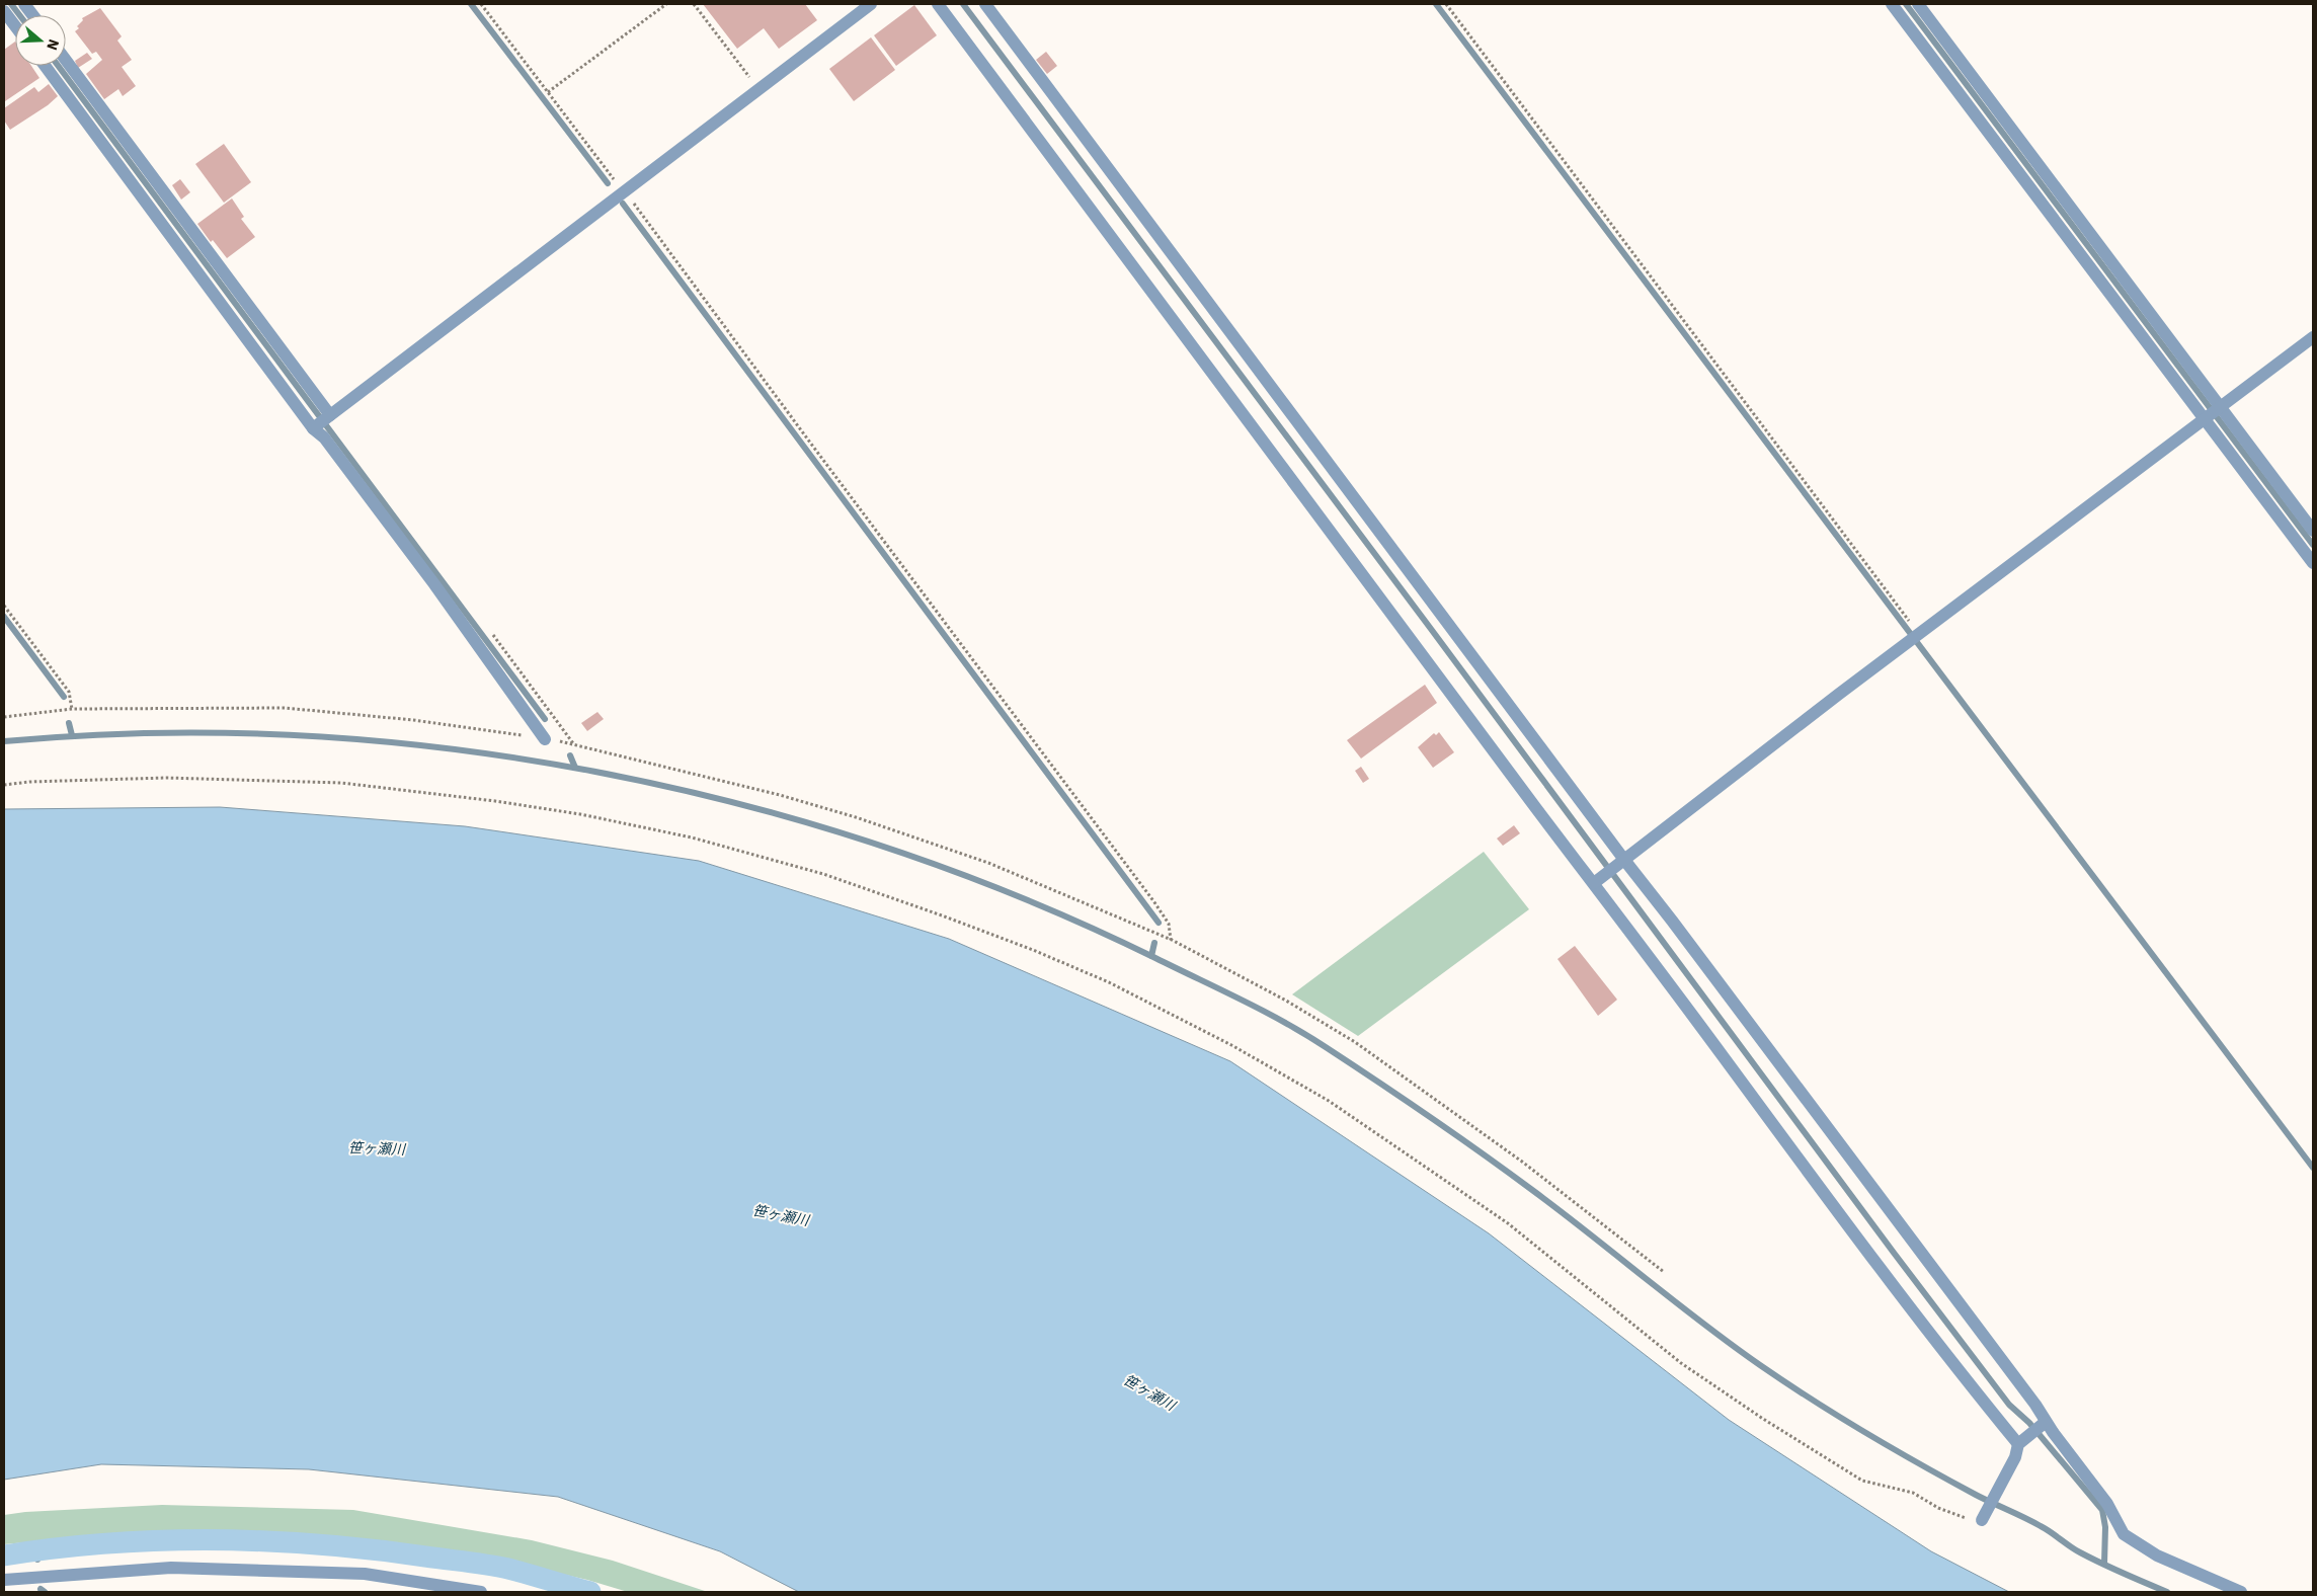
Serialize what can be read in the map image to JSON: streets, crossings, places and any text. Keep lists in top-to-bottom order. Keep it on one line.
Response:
{"water":["笹ヶ瀬川"],"north":"right"}
